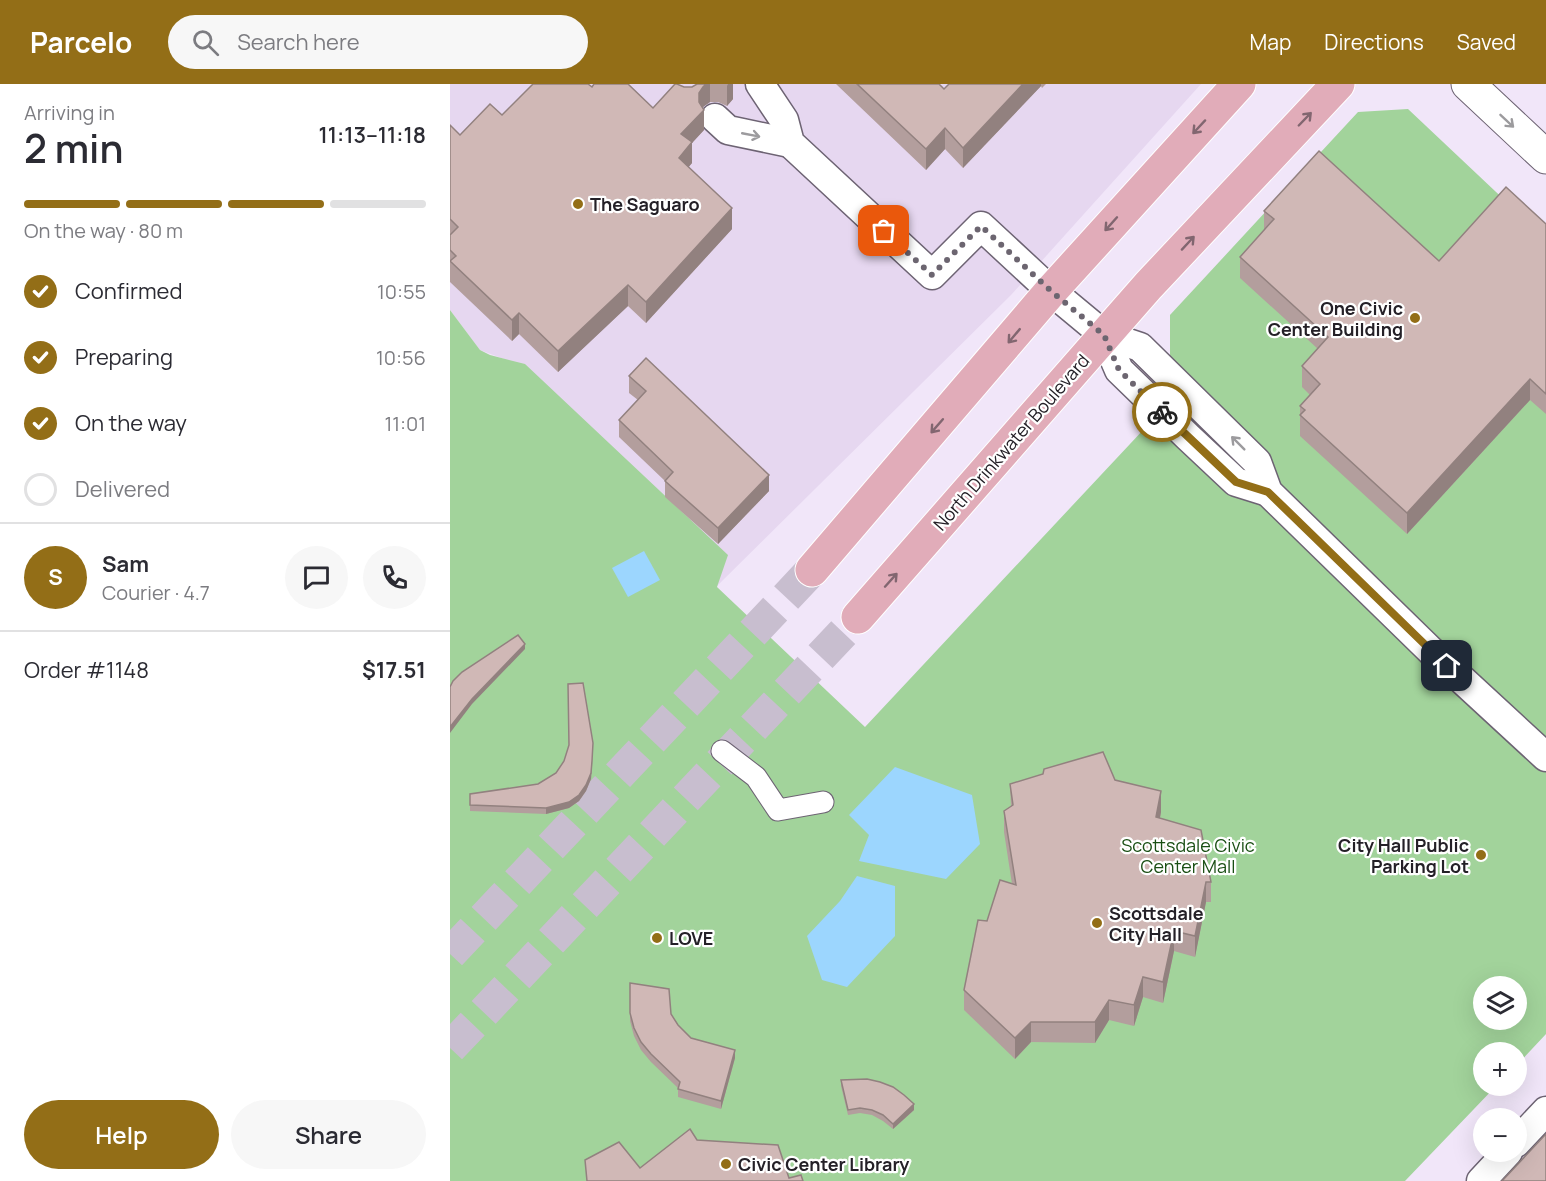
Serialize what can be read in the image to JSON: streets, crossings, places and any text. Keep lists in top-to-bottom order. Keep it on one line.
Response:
{"streets":{"main road":["North Drinkwater Boulevard"]},"parks":["Scottsdale Civic Center Mall"],"places":["The Saguaro","One Civic Center Building","City Hall Public Parking Lot","Scottsdale City Hall","LOVE","Civic Center Library"],"page":{"header":"Parcelo","search":"Search here","nav":["Map","Directions","Saved"],"heading":["2 min","Arriving in","11:13–11:18"],"panel":["Sam","Courier · 4.7","Order #1148","$17.51"],"bar":"On the way · 80 m","list":[["Confirmed","10:55"],["Preparing","10:56"],["On the way","11:01"],"Delivered"],"round":"S","map_buttons":["+","−"],"buttons":["Help","Share"]}}
